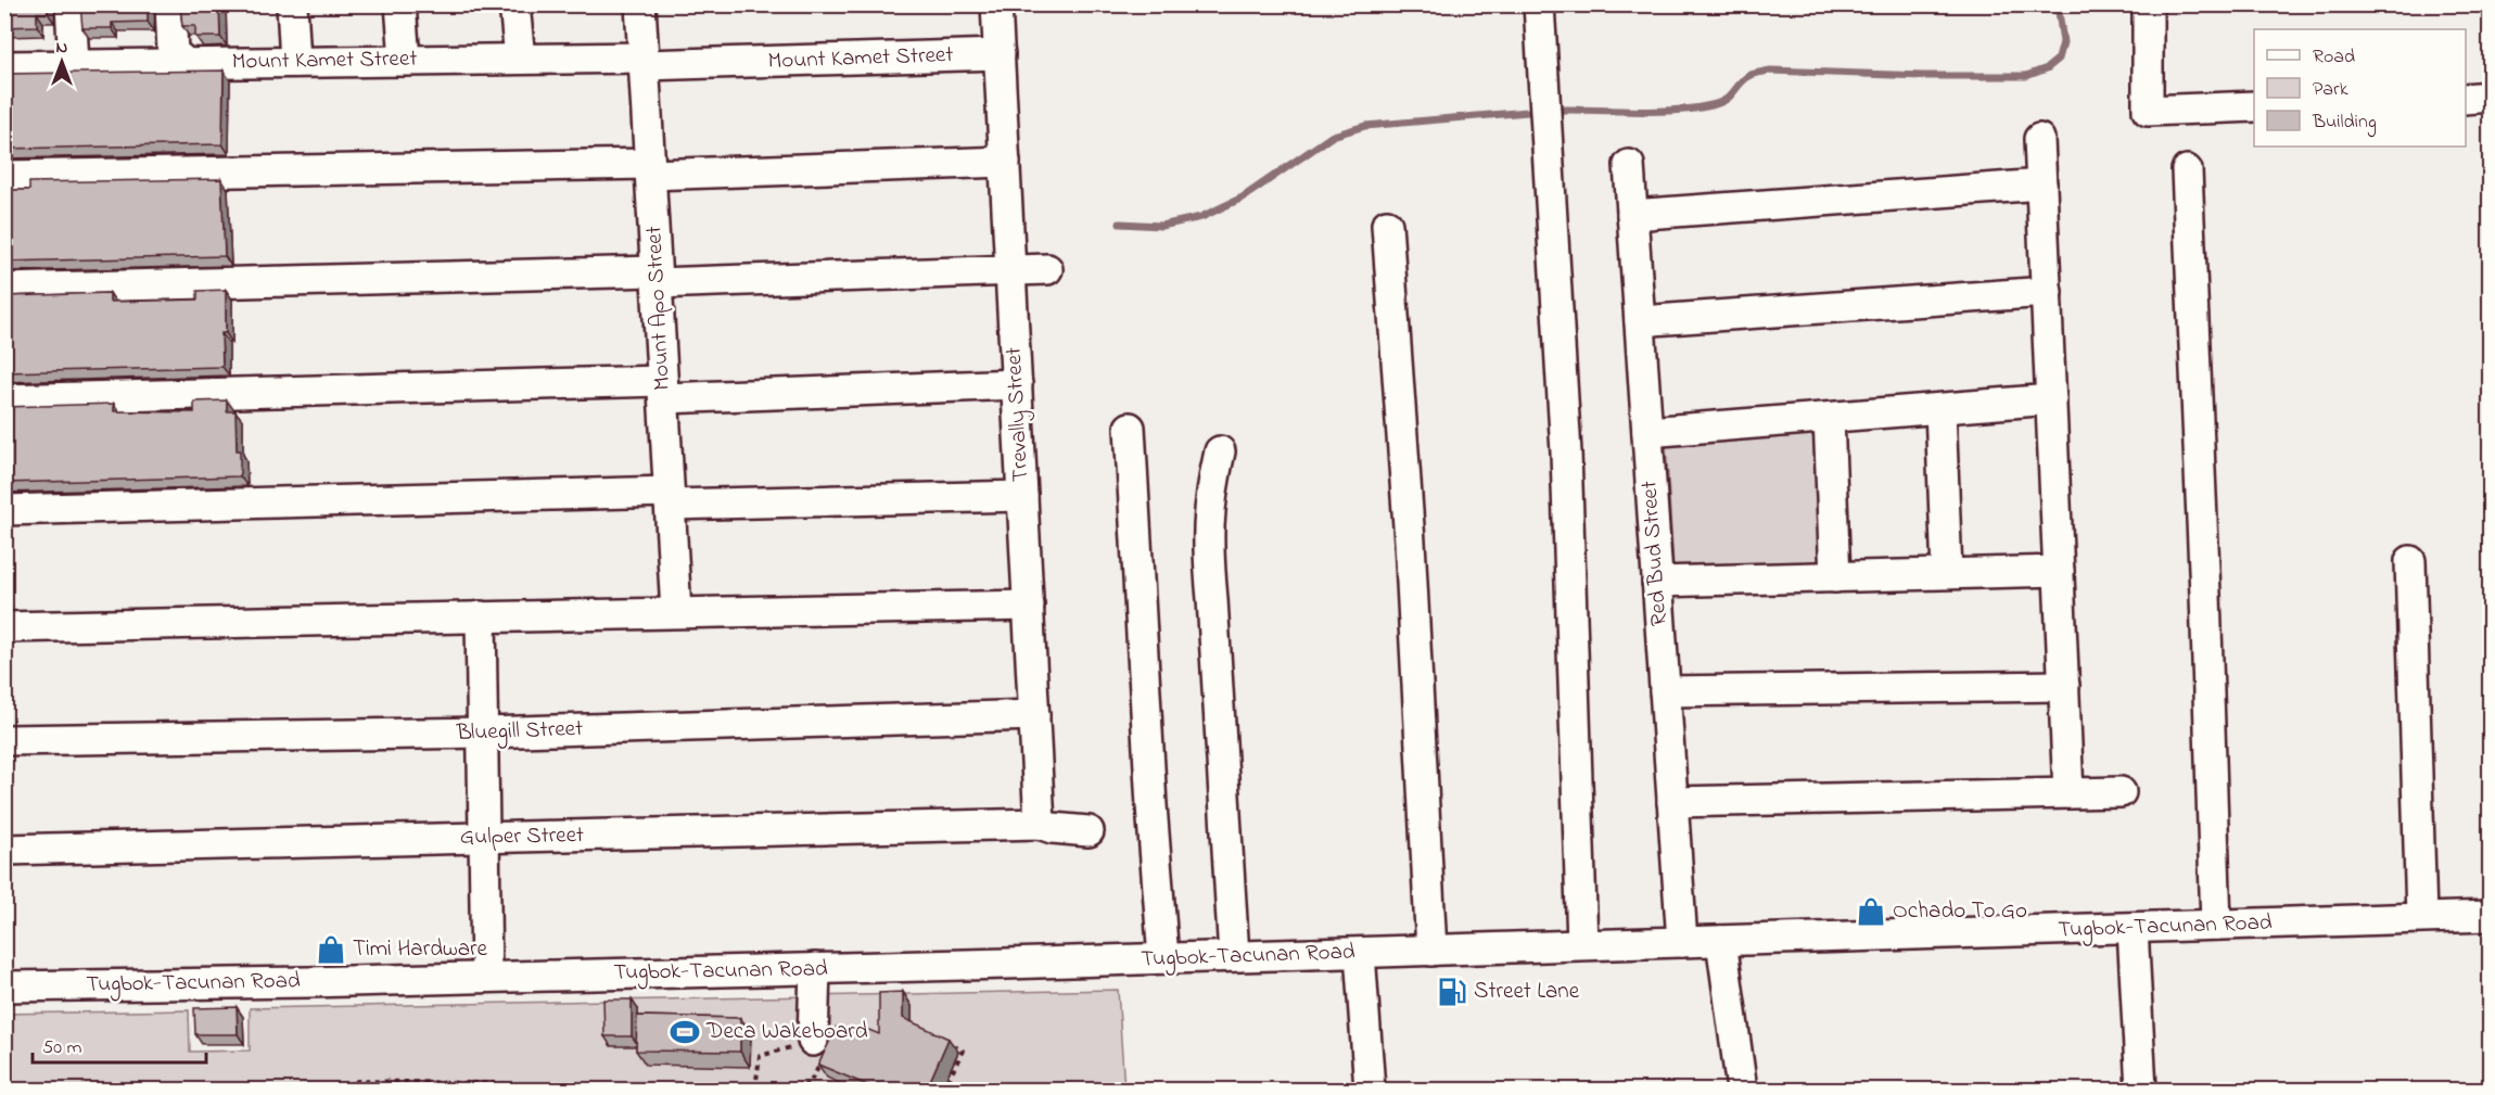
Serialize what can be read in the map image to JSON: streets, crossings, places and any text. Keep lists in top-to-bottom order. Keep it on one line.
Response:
{"streets":{"street":["Mount Kamet Street","Mount Apo Street","Trevally Street","Red Bud Street","Bluegill Street","Gulper Street","Tugbok-Tacunan Road"]},"crossings":[["Mount Kamet Street","Mount Apo Street"],["Mount Kamet Street","Trevally Street"],["Trevally Street","Bluegill Street"],["Trevally Street","Gulper Street"],["Red Bud Street","Tugbok-Tacunan Road"]],"places":{"shop":["Ochado To Go","Timi Hardware"],"fuel station":["Street Lane"],"sports":["Deca Wakeboard"]},"legend":["Road","Park","Building"],"scale_bar":"50 m","north":"top"}
